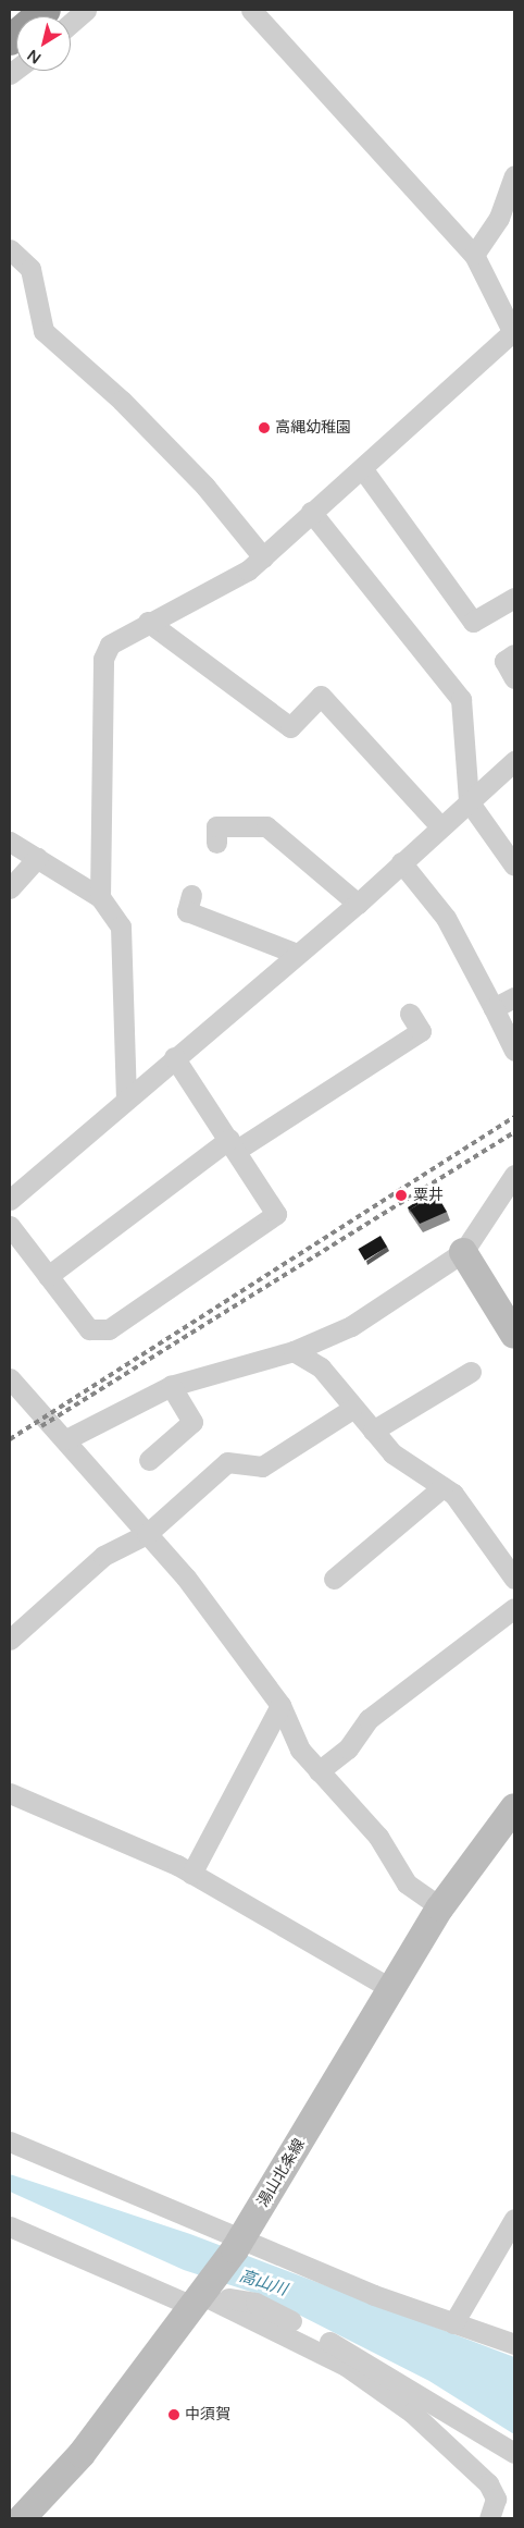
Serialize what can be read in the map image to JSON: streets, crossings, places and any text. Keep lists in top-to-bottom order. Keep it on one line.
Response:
{"streets":{"main road":["湯山北条線"]},"water":["高山川"],"places":["高縄幼稚園","粟井","中須賀"],"north":"bottom left"}
